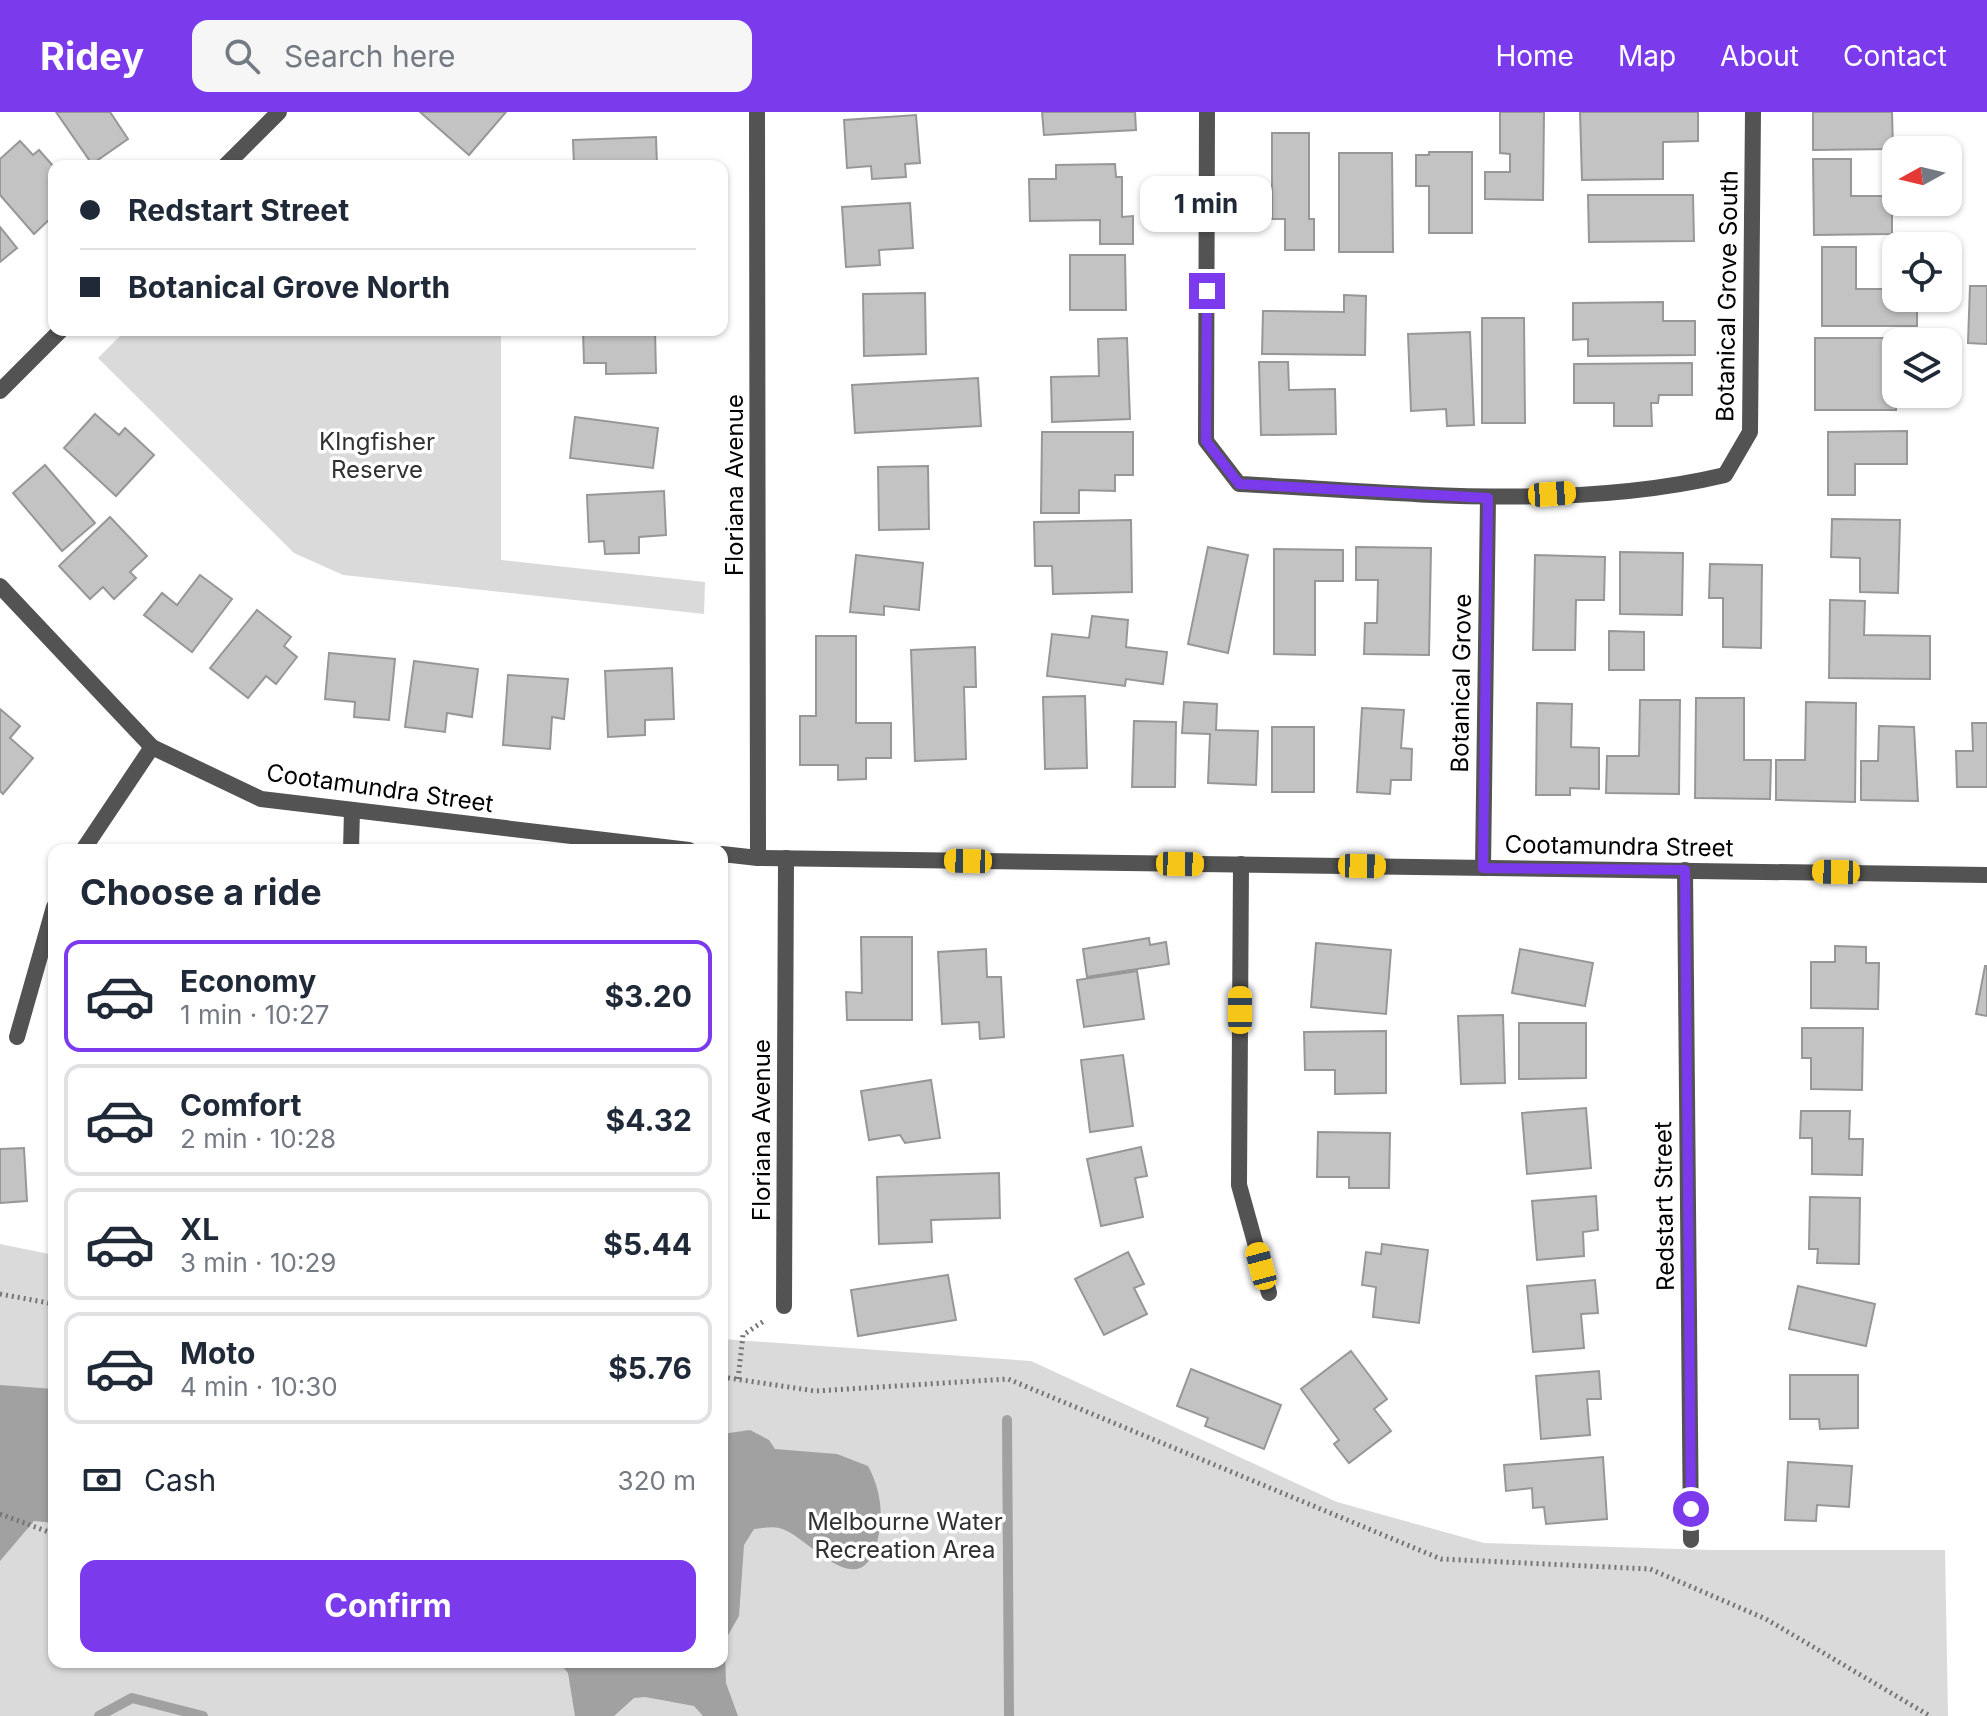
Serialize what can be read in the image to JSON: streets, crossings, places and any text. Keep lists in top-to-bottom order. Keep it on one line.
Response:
{"streets":{"street":["Botanical Grove South","Floriana Avenue","Botanical Grove","Cootamundra Street","Redstart Street"]},"crossings":[["Botanical Grove South","Botanical Grove"],["Floriana Avenue","Cootamundra Street"],["Botanical Grove","Cootamundra Street"],["Cootamundra Street","Redstart Street"]],"parks":["KIngfisher Reserve","Melbourne Water Recreation Area"],"north":"left","page":{"header":"Ridey","search":"Search here","nav":["Home","Map","About","Contact"],"banner":["Redstart Street","Botanical Grove North"],"bubble":"1 min","heading":"Choose a ride","list":[{"name":"Economy","note":"1 min · 10:27","value":"$3.20"},{"name":"Comfort","note":"2 min · 10:28","value":"$4.32"},{"name":"XL","note":"3 min · 10:29","value":"$5.44"},{"name":"Moto","note":"4 min · 10:30","value":"$5.76"}],"pay":["Cash","320 m"],"buttons":"Confirm"}}
